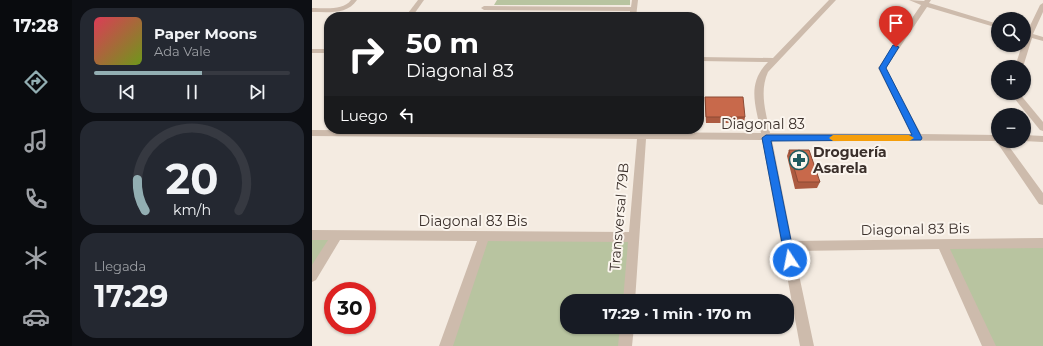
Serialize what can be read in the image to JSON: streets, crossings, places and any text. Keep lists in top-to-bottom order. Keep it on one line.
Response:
{"streets":{"street":["Diagonal 83","Transversal 79B","Diagonal 83 Bis"]},"crossings":[["Diagonal 83","Transversal 79B"],["Transversal 79B","Diagonal 83 Bis"]],"places":{"pharmacy":["Droguería Asarela"]},"page":{"tabs":"17:28","map_buttons":["+","−"],"turn":["50 m","Diagonal 83"],"song":["Paper Moons","Ada Vale"],"then":"Luego","tile":["Llegada","17:29"],"limit":"30","trip":"17:29 · 1 min · 170 m","gauge":["20","km/h"]}}
